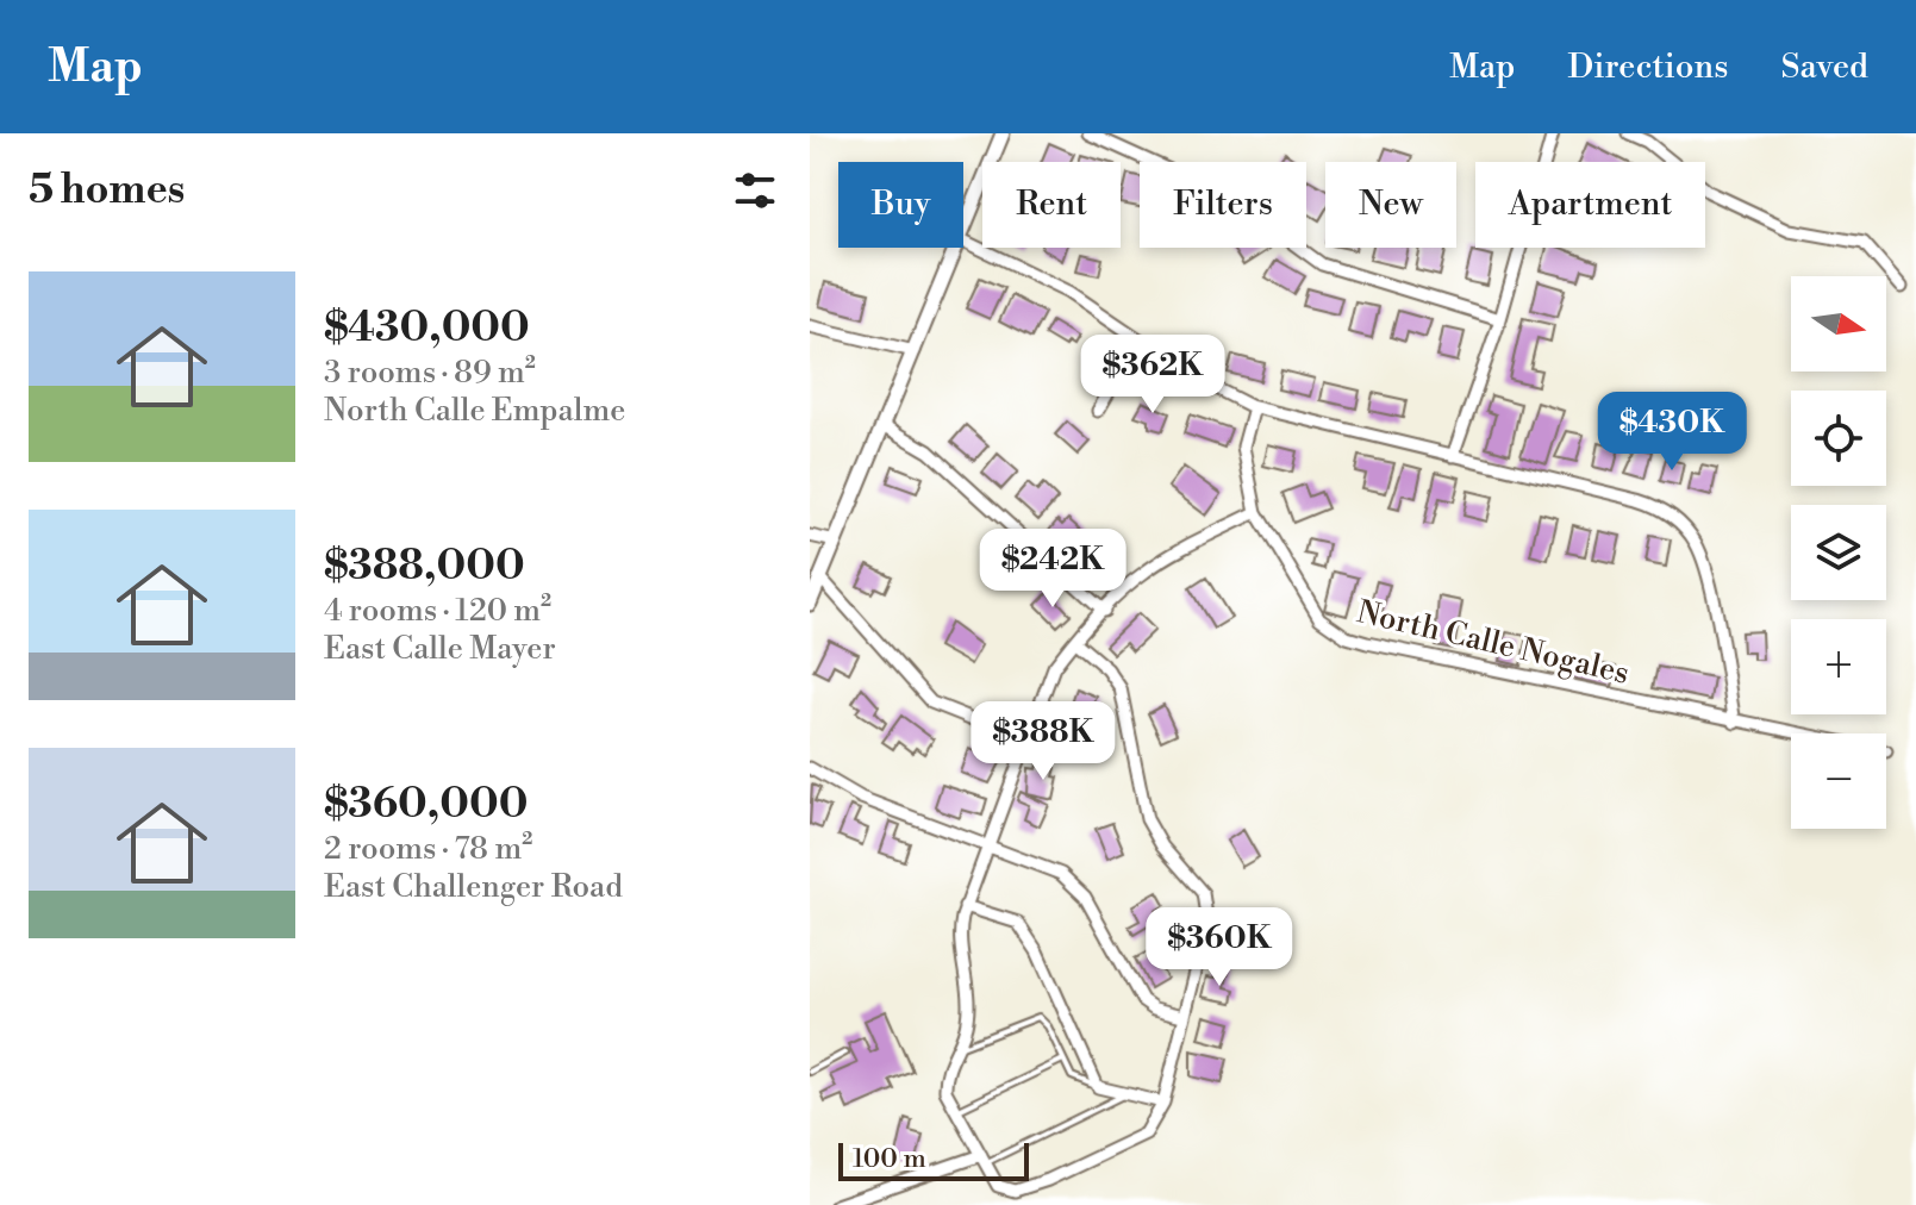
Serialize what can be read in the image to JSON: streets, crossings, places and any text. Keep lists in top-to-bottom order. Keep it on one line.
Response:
{"streets":{"street":["North Calle Nogales"]},"scale_bar":"100 m","north":"right","page":{"header":"Map","nav":["Map","Directions","Saved"],"heading":"5 homes","chip":["Buy","Rent","Filters","New","Apartment"],"list":[{"name":"$430,000","note":"3 rooms · 89 m² · North Calle Empalme"},{"name":"$388,000","note":"4 rooms · 120 m² · East Calle Mayer"},{"name":"$360,000","note":"2 rooms · 78 m² · East Challenger Road"}],"map_buttons":["+","−"],"price":["$362K","$430K","$242K","$388K","$360K"],"scale":"100 m"}}
